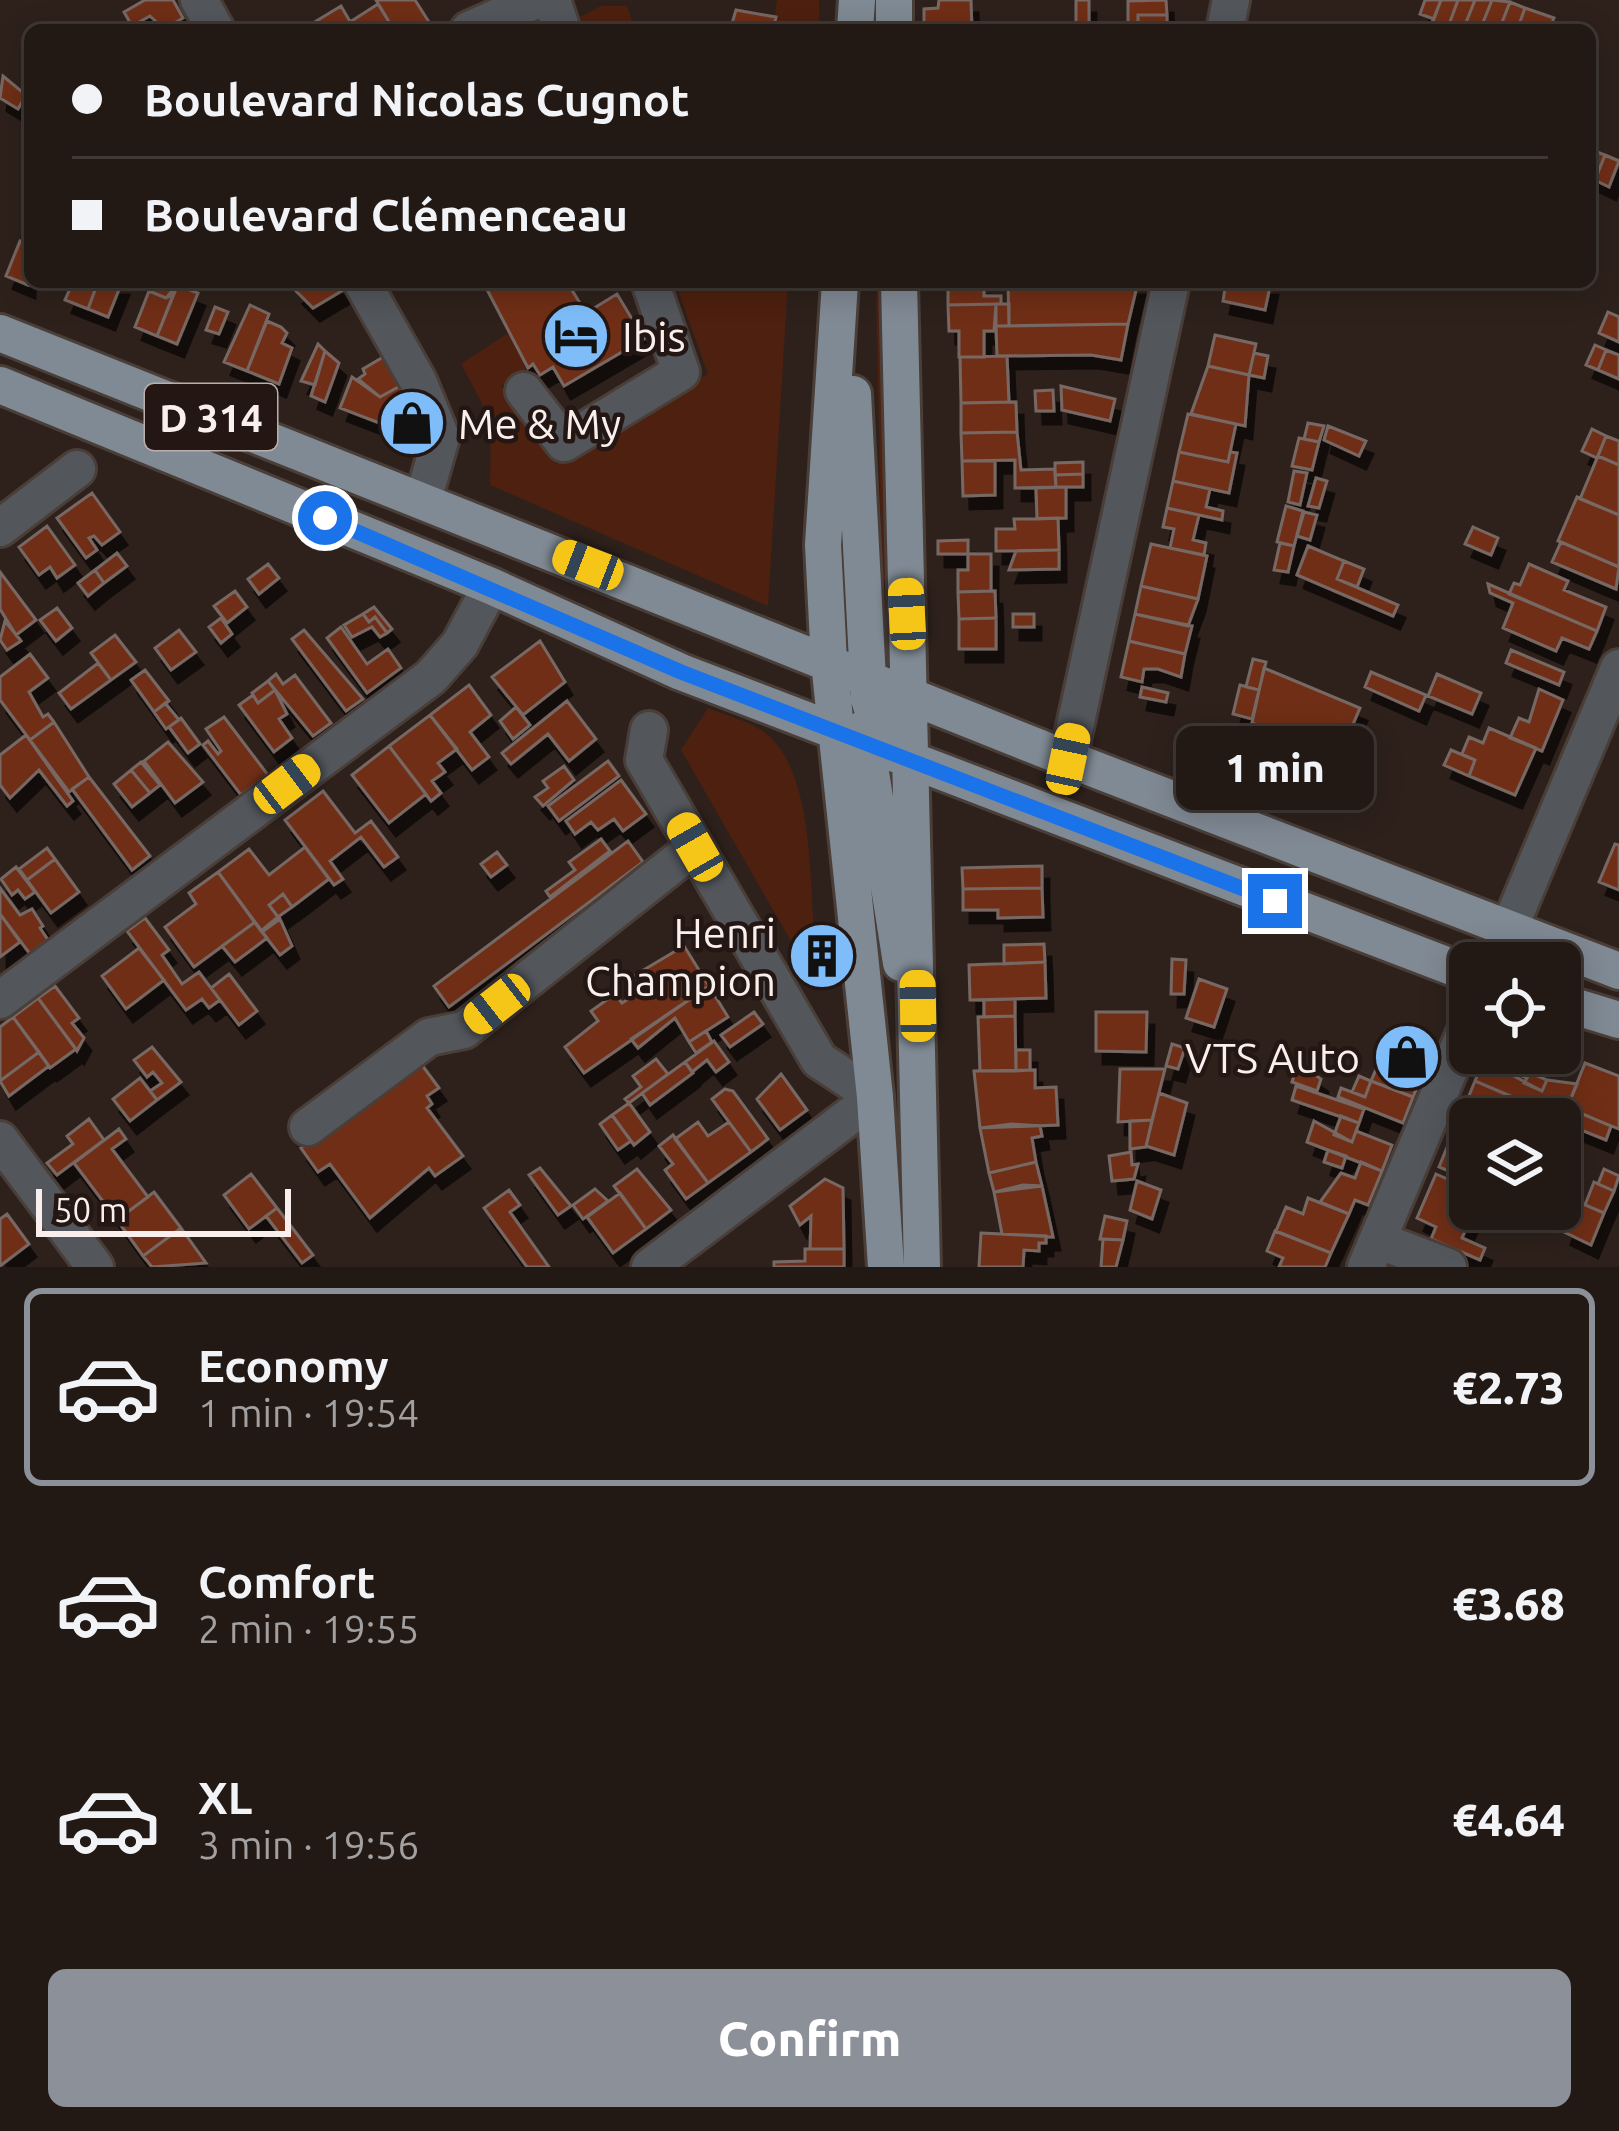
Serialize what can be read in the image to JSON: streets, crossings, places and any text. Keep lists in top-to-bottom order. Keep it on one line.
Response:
{"streets":{"main road":["D 314"]},"places":{"hotel":["Ibis"],"shop":["Me & My","VTS Auto"],"building":["Henri Champion"]},"scale_bar":"50 m","page":{"banner":["Boulevard Nicolas Cugnot","Boulevard Clémenceau"],"bubble":"1 min","scale":"50 m","list":[{"name":"Economy","note":"1 min · 19:54","value":"€2.73"},{"name":"Comfort","note":"2 min · 19:55","value":"€3.68"},{"name":"XL","note":"3 min · 19:56","value":"€4.64"}],"buttons":"Confirm"}}
